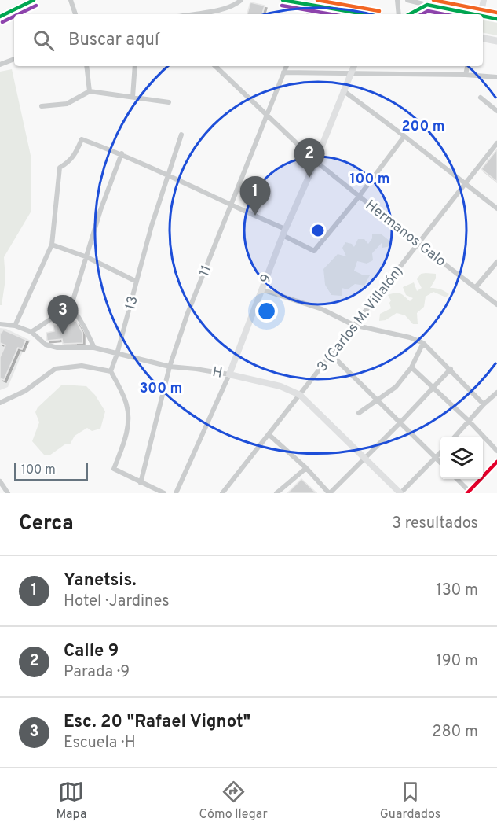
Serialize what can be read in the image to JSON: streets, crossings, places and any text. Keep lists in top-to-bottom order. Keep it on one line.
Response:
{"streets":{"street":["Hermanos Galo","11","9","13","3 (Carlos M. Villalón)","H"]},"crossings":[["Hermanos Galo","11"],["Hermanos Galo","9"],["Hermanos Galo","3 (Carlos M. Villalón)"],["11","H"],["9","H"],["13","H"],["3 (Carlos M. Villalón)","H"]],"scale_bar":"100 m","page":{"search":"Buscar aquí","pins":["2","1","3"],"scale":"100 m","heading":["Cerca","3 resultados"],"list":[{"mark":"1","name":"Yanetsis.","note":"Hotel · Jardines","value":"130 m"},{"mark":"2","name":"Calle 9","note":"Parada · 9","value":"190 m"},{"mark":"3","name":"Esc. 20 \"Rafael Vignot\"","note":"Escuela · H","value":"280 m"}],"nav":["Mapa","Cómo llegar","Guardados"]},"rings":["200 m","100 m","300 m"]}
